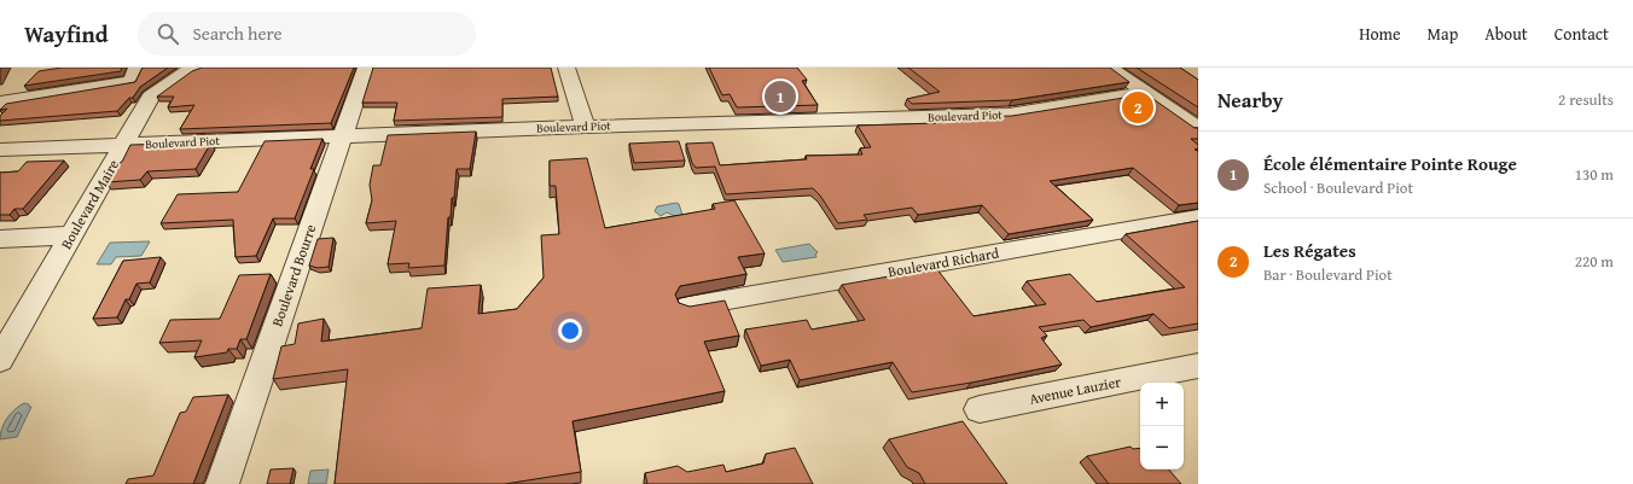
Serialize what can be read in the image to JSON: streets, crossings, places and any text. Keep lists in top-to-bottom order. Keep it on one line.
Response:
{"streets":{"street":["Boulevard Piot","Boulevard Maire","Boulevard Richard","Boulevard Bourre","Avenue Lauzier"]},"crossings":[["Boulevard Piot","Boulevard Maire"],["Boulevard Piot","Boulevard Bourre"]],"page":{"header":"Wayfind","search":"Search here","nav":["Home","Map","About","Contact"],"heading":["Nearby","2 results"],"pins":["1","2"],"list":[{"mark":"1","name":"École élémentaire Pointe Rouge","note":"School · Boulevard Piot","value":"130 m"},{"mark":"2","name":"Les Régates","note":"Bar · Boulevard Piot","value":"220 m"}],"map_buttons":["+","−"]}}
